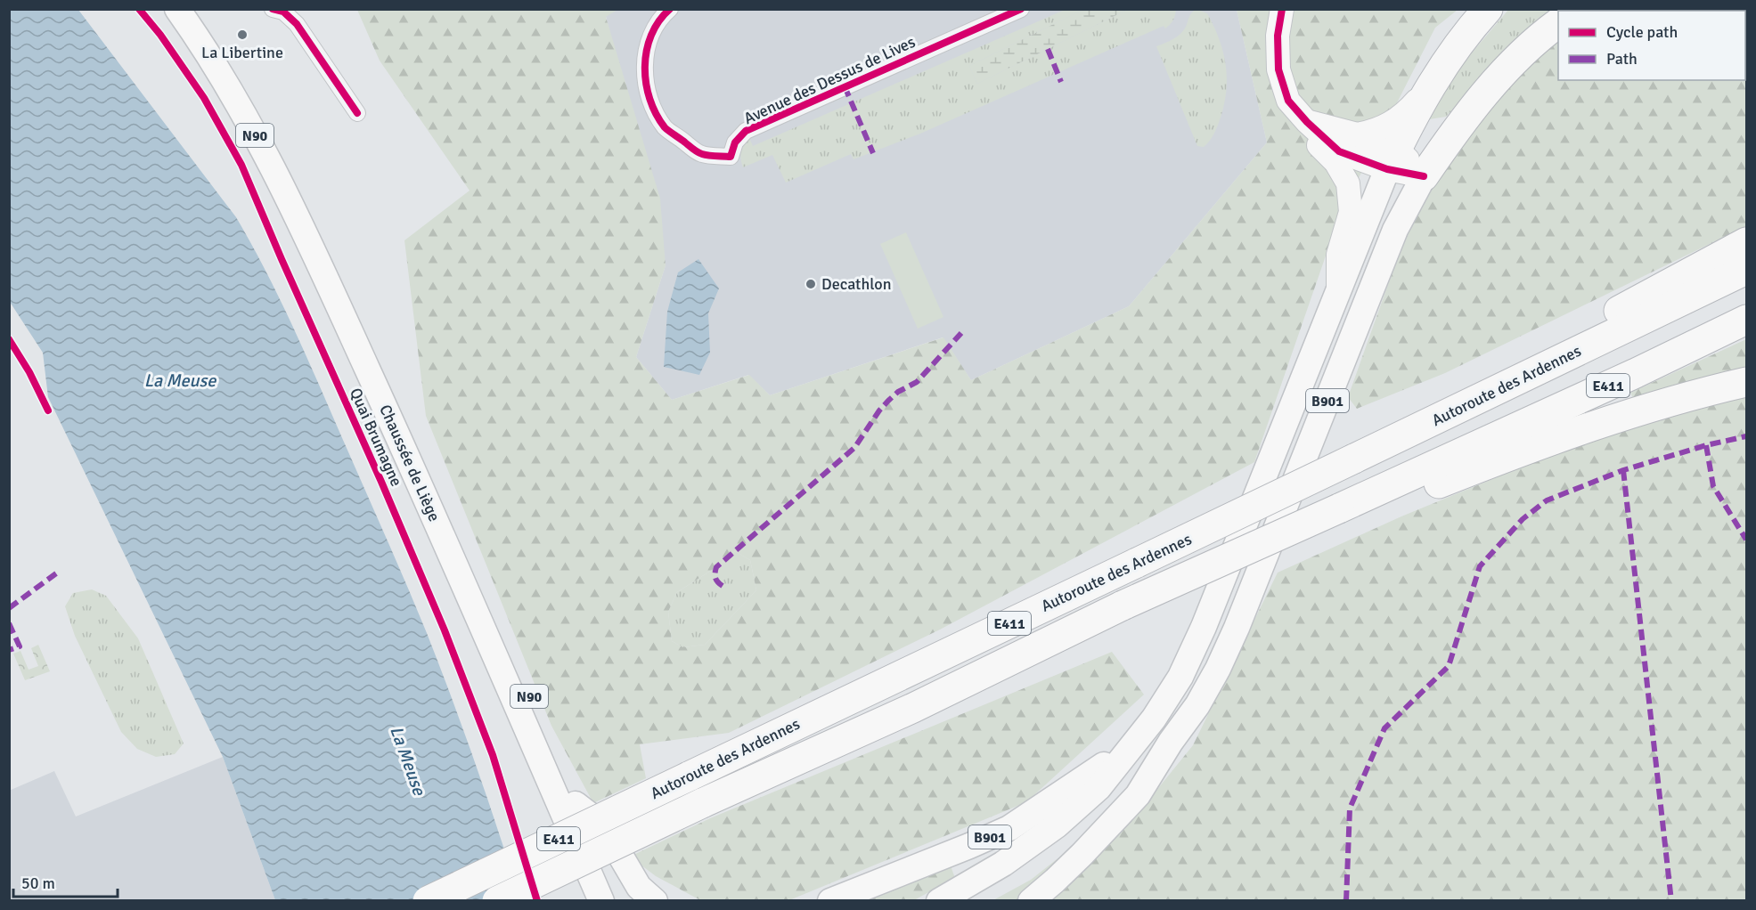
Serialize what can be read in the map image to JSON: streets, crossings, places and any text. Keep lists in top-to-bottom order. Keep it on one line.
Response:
{"streets":{"highway":["Autoroute des Ardennes","E411","B901"],"main road":["N90","Chaussée de Liège"],"street":["Avenue des Dessus de Lives"],"cycle path":["Quai Brumagne"]},"water":["La Meuse"],"places":["La Libertine","Decathlon"],"legend":["Cycle path","Path"],"scale_bar":"50 m"}
